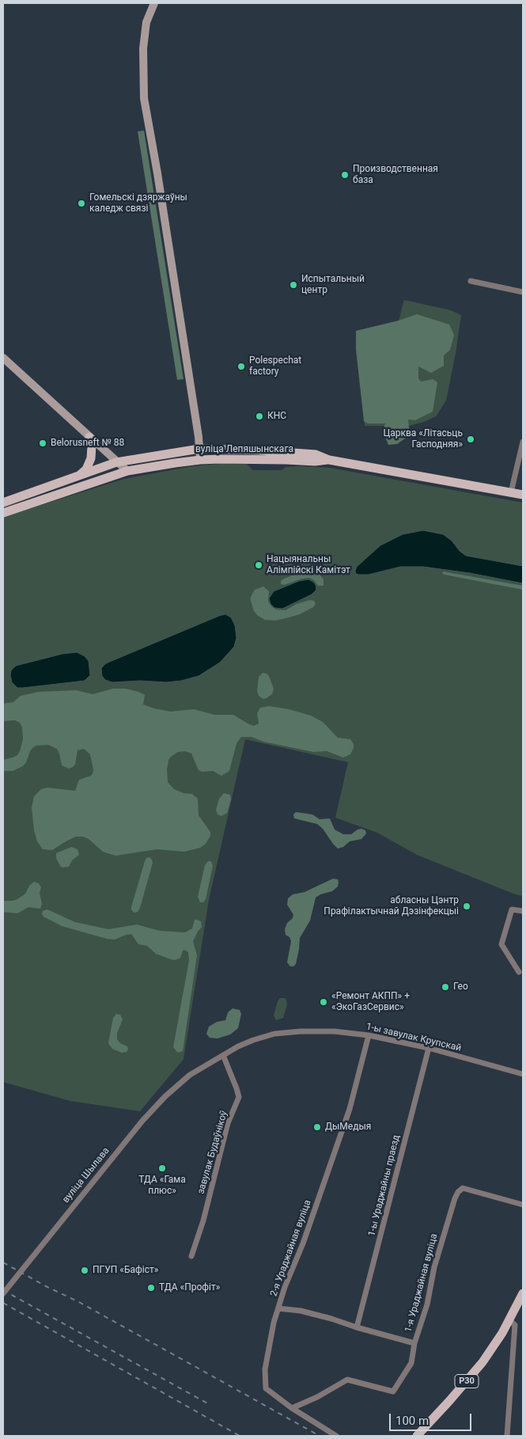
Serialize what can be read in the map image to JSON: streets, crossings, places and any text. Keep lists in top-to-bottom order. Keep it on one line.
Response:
{"streets":{"main road":["вуліца Лепяшынскага","Р30"],"street":["1-ы завулак Крупскай","завулак Будаўнікоў","вуліца Шылава","1-ы Ураджайны праезд","2-я Ураджайная вуліца","1-я Ураджайная вуліца"]},"crossings":[["1-ы завулак Крупскай","завулак Будаўнікоў"],["1-ы завулак Крупскай","вуліца Шылава"],["1-ы завулак Крупскай","1-ы Ураджайны праезд"],["1-ы завулак Крупскай","2-я Ураджайная вуліца"],["2-я Ураджайная вуліца","1-я Ураджайная вуліца"]],"places":["Производственная база","Гомельскі дзяржаўны каледж связі","Испытальный центр","Polespechat factory","КНС","Царква «Літасьць Гасподняя»","Belorusneft № 88","Нацыянальны Алімпійскі Камітэт","абласны Цэнтр Прафілактычнай Дэзінфекцыі","Гео","«Ремонт АКПП» + «ЭкоГазСервис»","ДыМедыя","ТДА «Гама плюс»","ПГУП «Бафіст»","ТДА «Профіт»"],"scale_bar":"100 m"}
